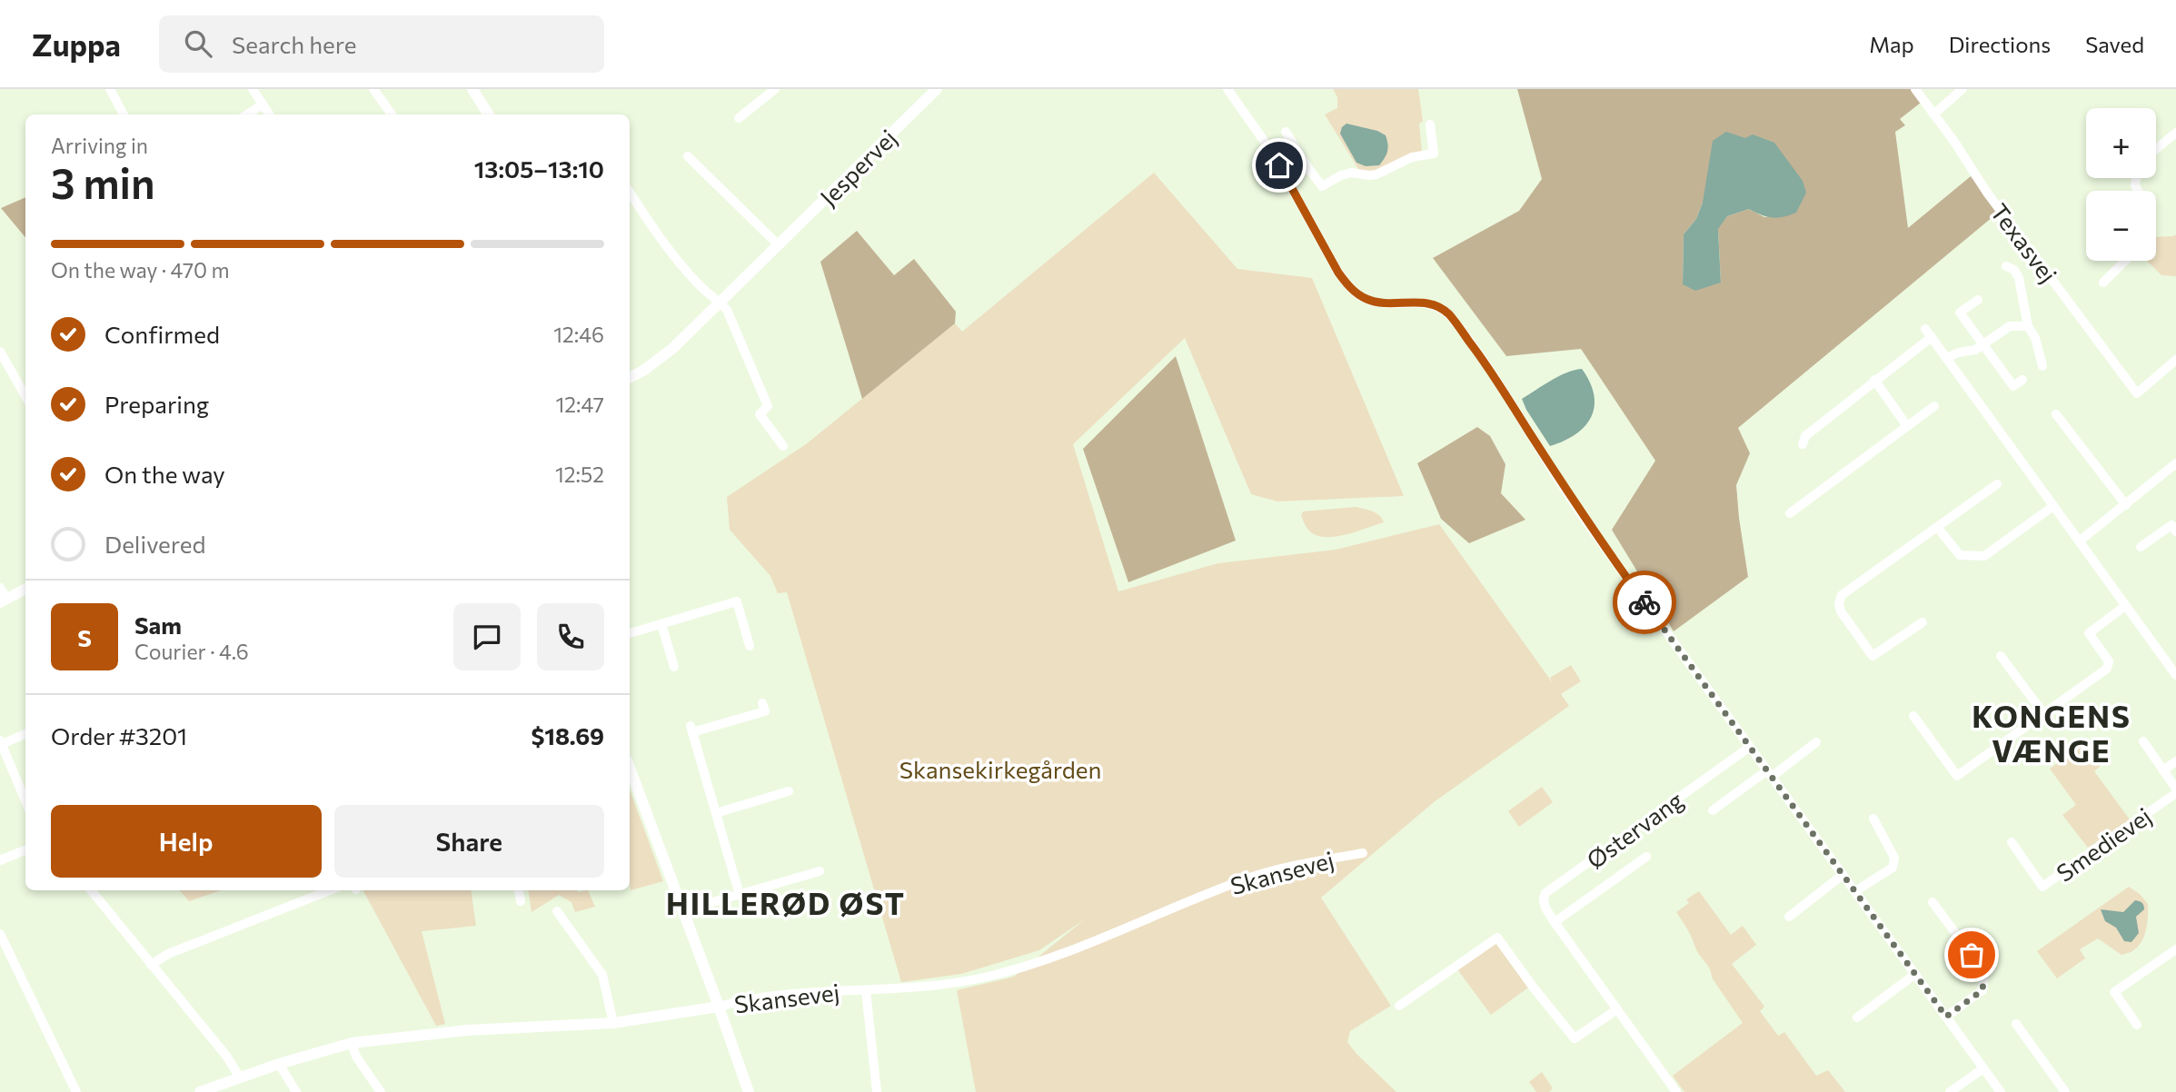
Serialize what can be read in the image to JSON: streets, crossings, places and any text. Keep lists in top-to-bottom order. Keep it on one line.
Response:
{"streets":{"street":["Jespervej","Texasvej","Østervang","Smedievej","Skansevej"]},"districts":["KONGENS VÆNGE","HILLERØD ØST"],"parks":["Skansekirkegården"],"page":{"header":"Zuppa","search":"Search here","nav":["Map","Directions","Saved"],"map_buttons":["+","−"],"heading":["3 min","Arriving in","13:05–13:10"],"panel":["Sam","Courier · 4.6","Order #3201","$18.69"],"bar":"On the way · 470 m","list":[["Confirmed","12:46"],["Preparing","12:47"],["On the way","12:52"],"Delivered"],"round":"S","buttons":["Help","Share"]}}
